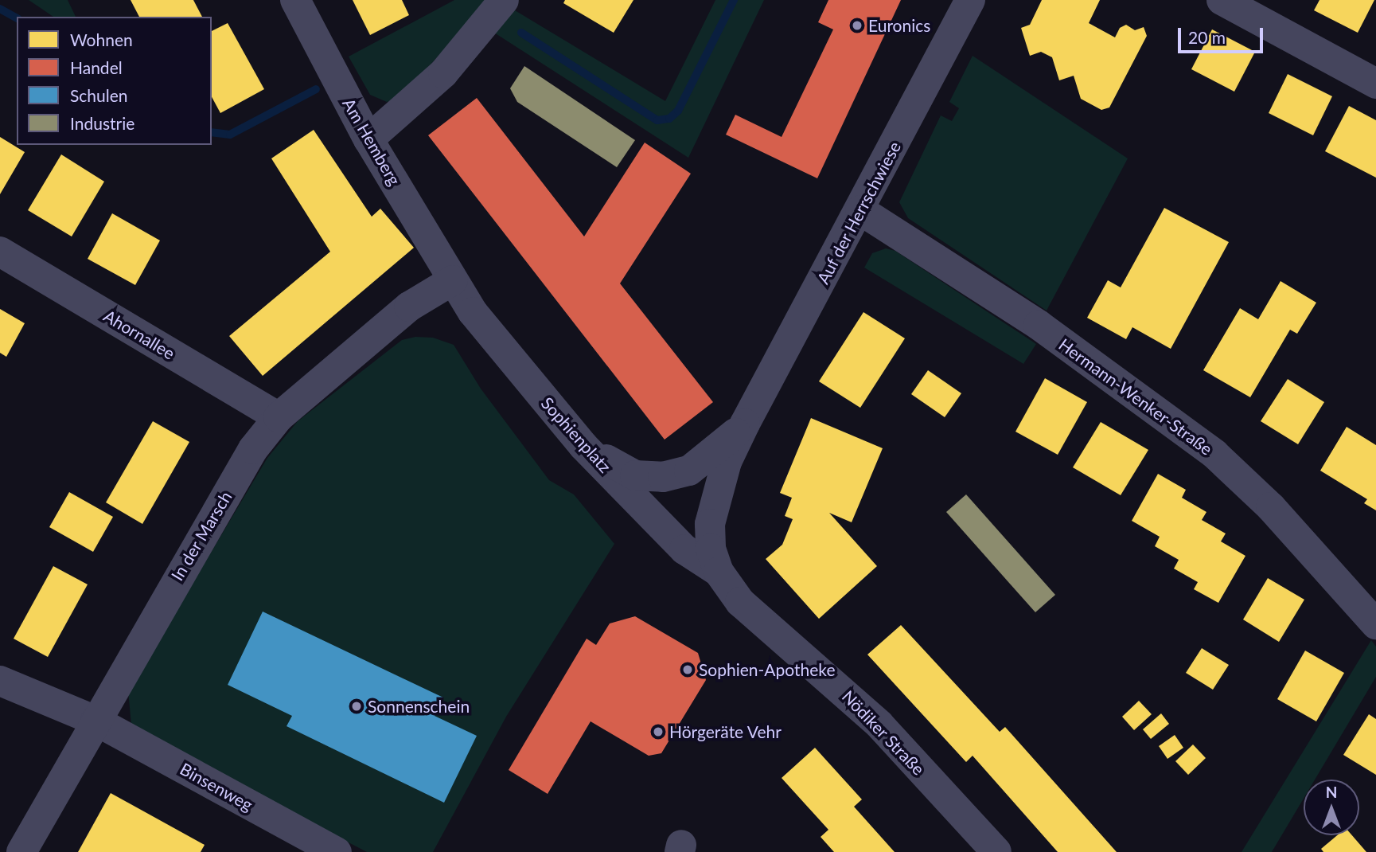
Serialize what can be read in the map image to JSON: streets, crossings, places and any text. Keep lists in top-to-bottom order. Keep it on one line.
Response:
{"streets":{"street":["Am Hemberg","Auf der Herrschwiese","Ahornallee","Hermann-Wenker-Straße","Sophienplatz","In der Marsch","Nödiker Straße","Binsenweg"]},"crossings":[["Am Hemberg","Sophienplatz"],["Am Hemberg","In der Marsch"],["Auf der Herrschwiese","Hermann-Wenker-Straße"],["Auf der Herrschwiese","Sophienplatz"],["Auf der Herrschwiese","Nödiker Straße"],["Ahornallee","In der Marsch"],["Sophienplatz","In der Marsch"],["Sophienplatz","Nödiker Straße"],["In der Marsch","Binsenweg"]],"places":["Euronics","Sophien-Apotheke","Sonnenschein","Hörgeräte Vehr"],"legend":["Wohnen","Handel","Schulen","Industrie"],"scale_bar":"20 m","north":"top"}
